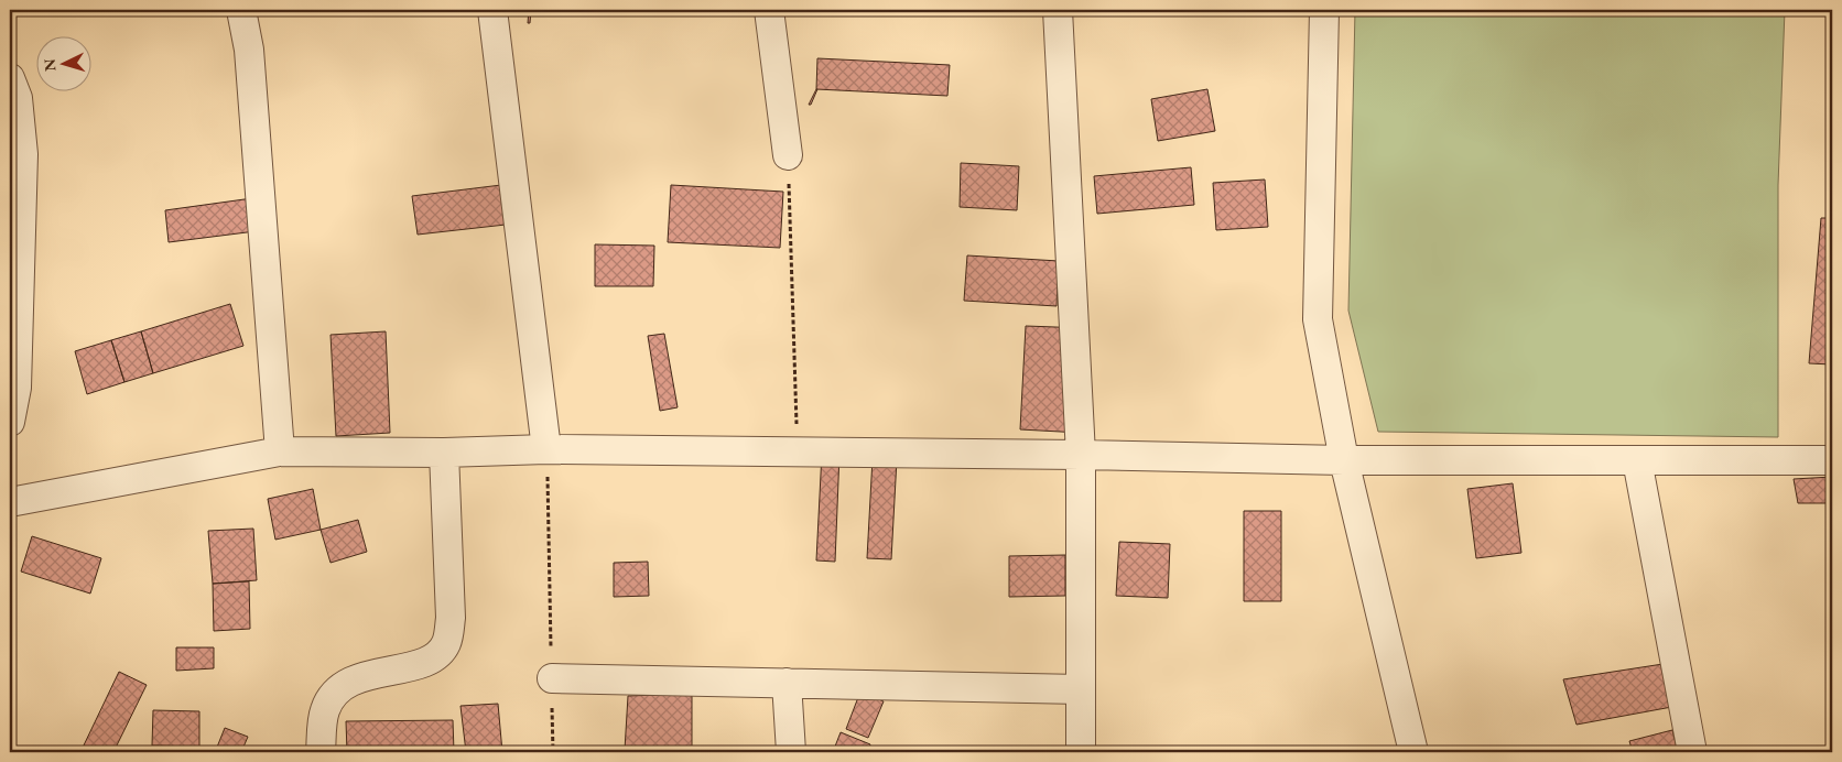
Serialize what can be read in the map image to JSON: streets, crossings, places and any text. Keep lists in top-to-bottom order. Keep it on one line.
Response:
{"north":"left"}
